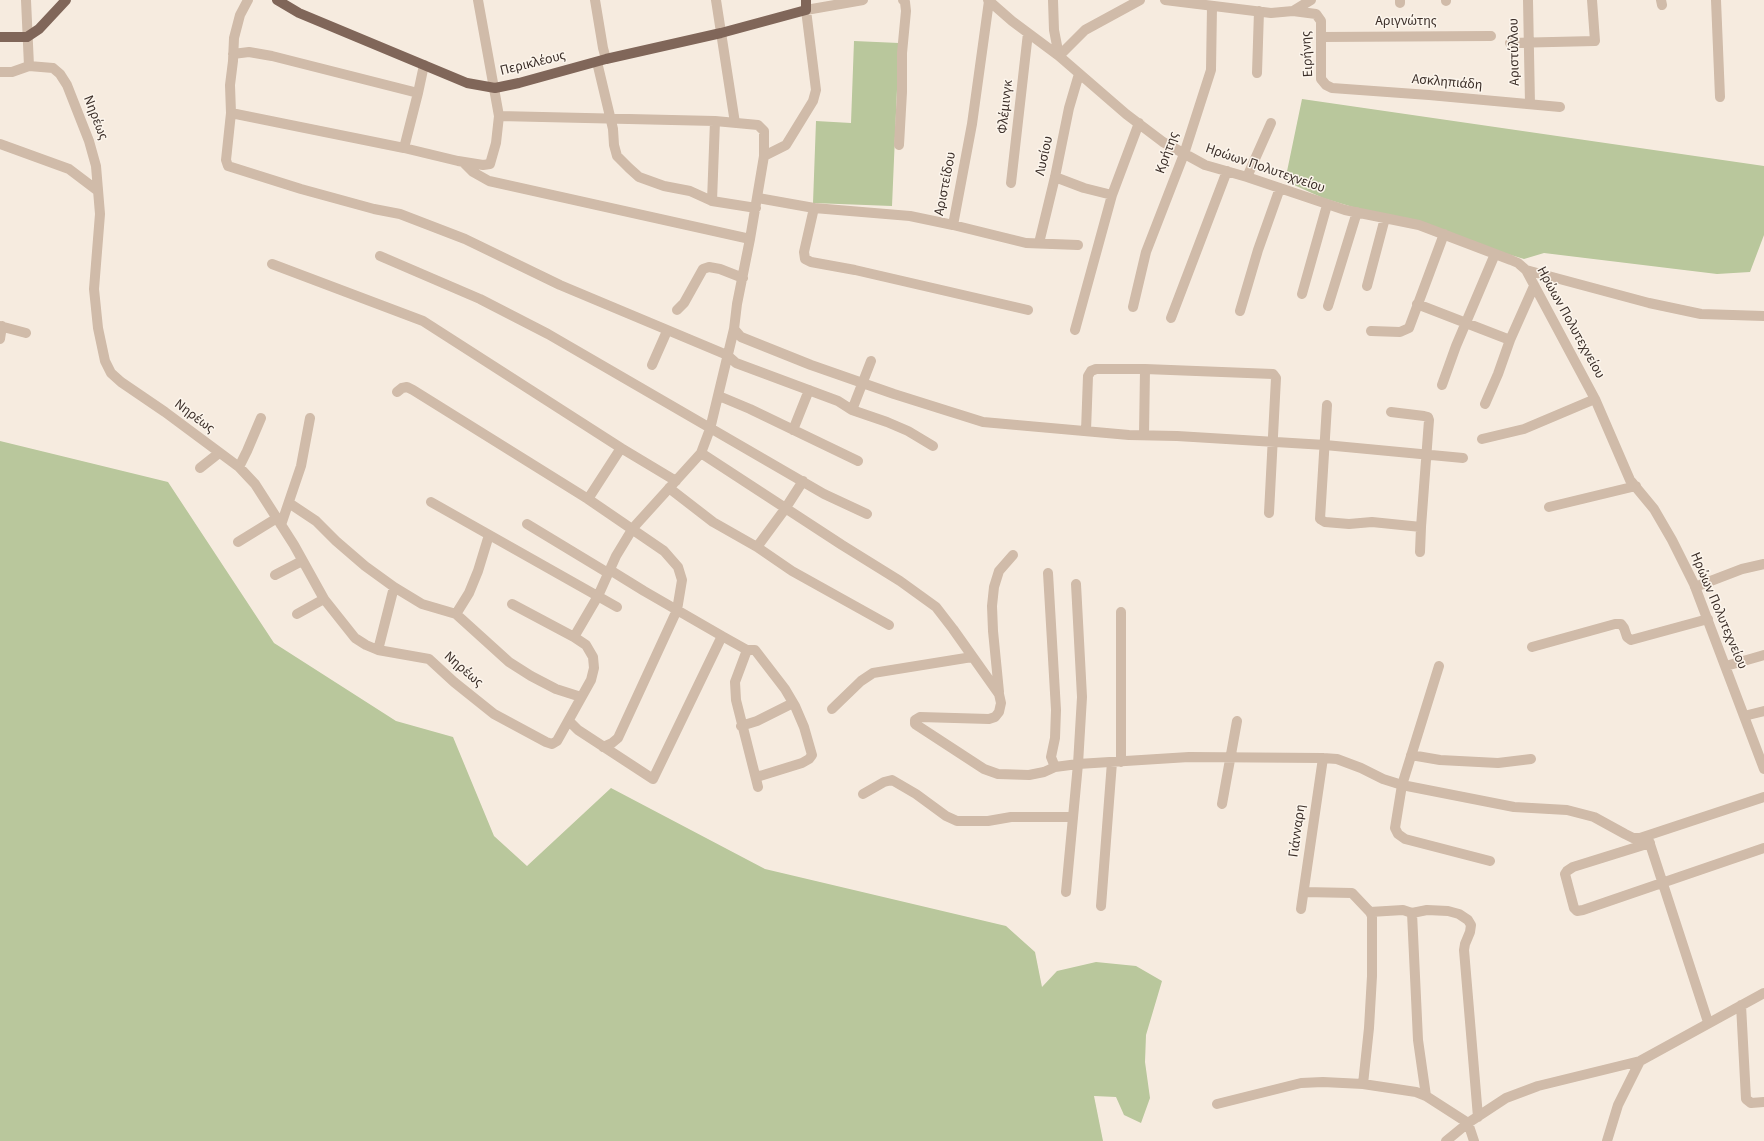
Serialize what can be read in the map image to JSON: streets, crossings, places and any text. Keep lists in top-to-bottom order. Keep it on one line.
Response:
{"streets":{"main road":["Περικλέους"],"street":["Αριγνώτης","Αριστύλλου","Ειρήνης","Ασκληπιάδη","Φλέμινγκ","Νηρέως","Κρήτης","Λυσίου","Ηρώων Πολυτεχνείου","Αριστείδου","Γιάνναρη"]},"crossings":[["Αριγνώτης","Ειρήνης"],["Αριστύλλου","Ασκληπιάδη"],["Ειρήνης","Ασκληπιάδη"],["Φλέμινγκ","Ηρώων Πολυτεχνείου"],["Κρήτης","Ηρώων Πολυτεχνείου"],["Λυσίου","Ηρώων Πολυτεχνείου"],["Ηρώων Πολυτεχνείου","Αριστείδου"]]}
